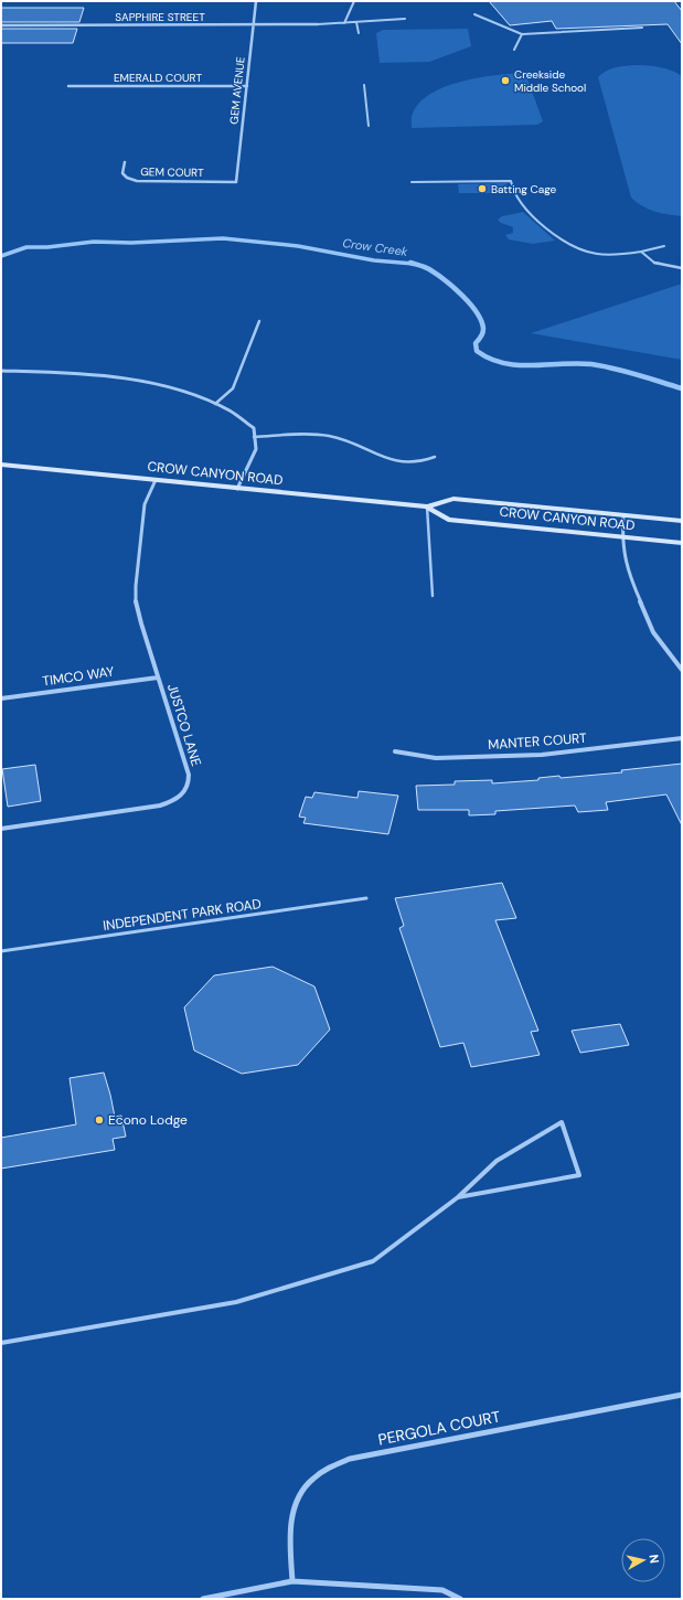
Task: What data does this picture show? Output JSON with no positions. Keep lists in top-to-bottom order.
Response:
{
  "streets": {
    "main road": ["CROW CANYON ROAD"],
    "street": [
      "SAPPHIRE STREET",
      "EMERALD COURT",
      "GEM AVENUE",
      "GEM COURT",
      "TIMCO WAY",
      "JUSTCO LANE",
      "MANTER COURT",
      "PERGOLA COURT"
    ],
    "lane": ["INDEPENDENT PARK ROAD"]
  },
  "crossings": [
    ["SAPPHIRE STREET", "GEM AVENUE"],
    ["EMERALD COURT", "GEM AVENUE"],
    ["GEM AVENUE", "GEM COURT"],
    ["CROW CANYON ROAD", "JUSTCO LANE"],
    ["TIMCO WAY", "JUSTCO LANE"]
  ],
  "water": ["Crow Creek"],
  "places": ["Creekside Middle School", "Batting Cage", "Econo Lodge"],
  "north": "right"
}
